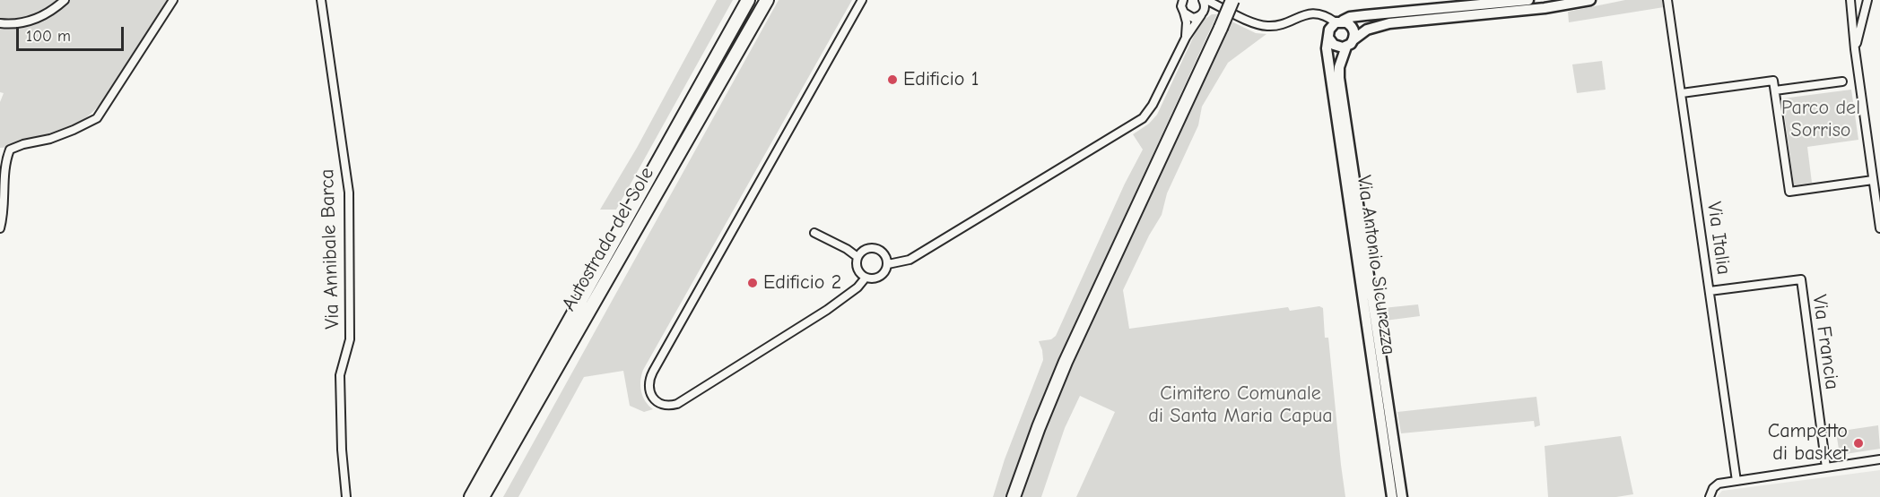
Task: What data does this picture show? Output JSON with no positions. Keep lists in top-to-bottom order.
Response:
{
  "streets": {
    "highway": ["Autostrada del Sole"],
    "street": [
      "Via Italia",
      "Via Annibale Barca",
      "Via Antonio Sicurezza",
      "Via Francia"
    ]
  },
  "crossings": [
    ["Via Italia", "Via Francia"]
  ],
  "parks": ["Parco del Sorriso", "Cimitero Comunale di Santa Maria Capua"],
  "places": ["Edificio 1", "Edificio 2", "Campetto di basket"],
  "scale_bar": "100 m"
}
